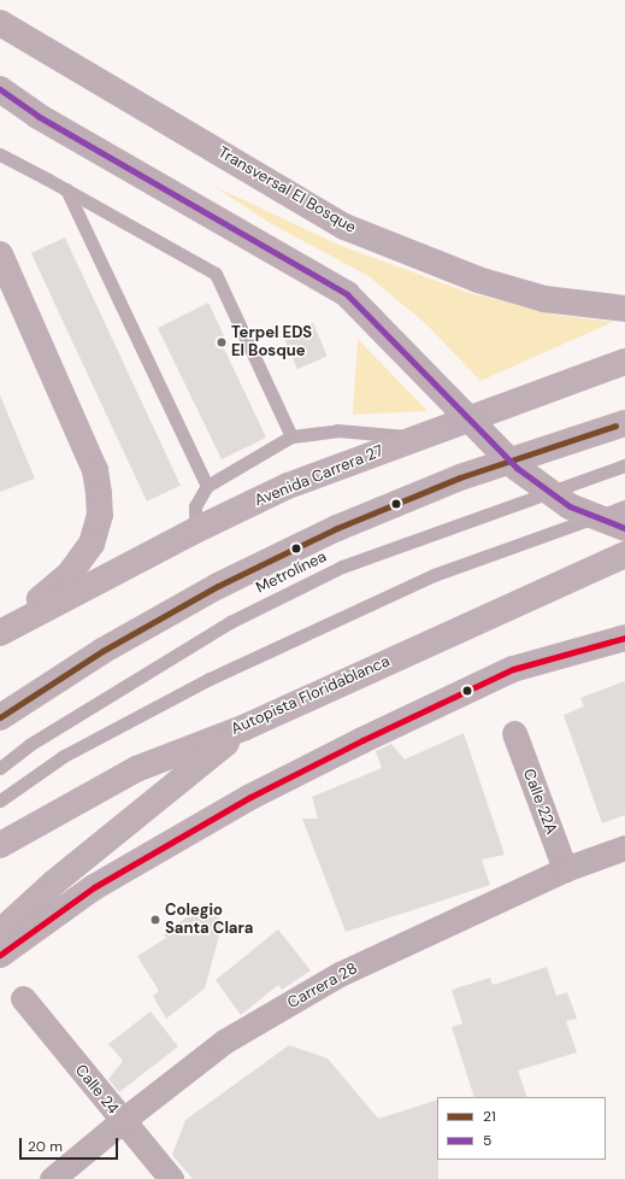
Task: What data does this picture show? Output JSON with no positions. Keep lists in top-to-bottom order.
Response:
{
  "streets": {
    "highway": ["Avenida Carrera 27", "Autopista Floridablanca"],
    "main road": ["Transversal El Bosque"],
    "street": ["Calle 22A", "Carrera 28", "Calle 24"],
    "lane": ["Metrolínea"]
  },
  "crossings": [
    ["Calle 22A", "Carrera 28"],
    ["Carrera 28", "Calle 24"]
  ],
  "places": ["Terpel EDS El Bosque", "Colegio Santa Clara"],
  "lines": ["transit line 5", "transit line 21"],
  "legend": ["21", "5"],
  "scale_bar": "20 m"
}
